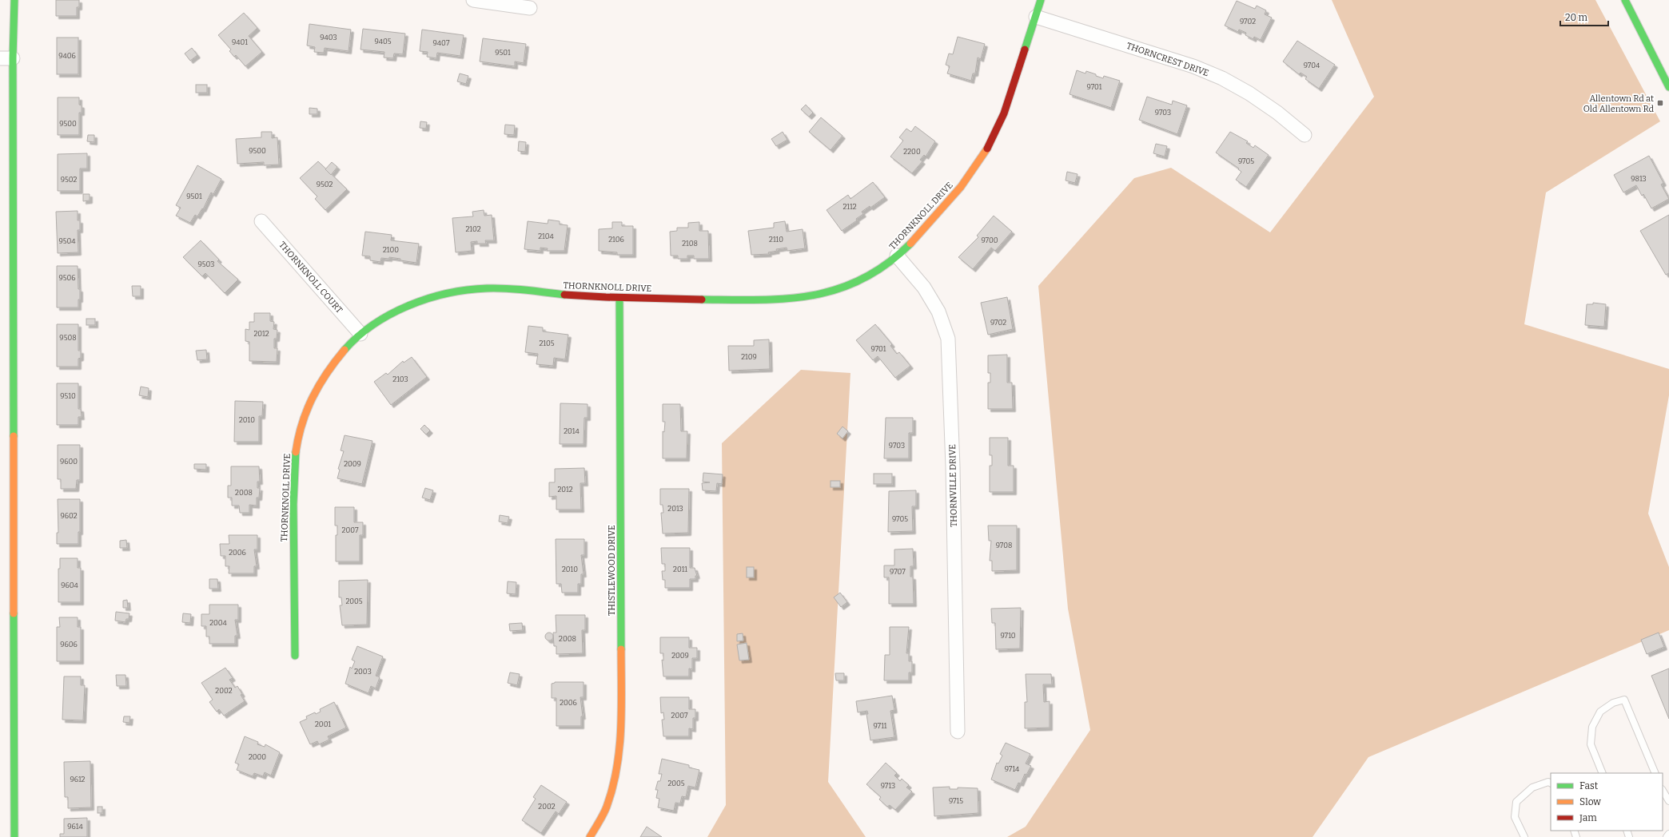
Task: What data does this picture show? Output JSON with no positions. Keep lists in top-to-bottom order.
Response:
{
  "streets": {
    "street": [
      "THORNCREST DRIVE",
      "THORNKNOLL DRIVE",
      "THORNKNOLL COURT",
      "THORNVILLE DRIVE",
      "THISTLEWOOD DRIVE"
    ]
  },
  "crossings": [
    ["THORNCREST DRIVE", "THORNKNOLL DRIVE"],
    ["THORNKNOLL DRIVE", "THORNKNOLL COURT"],
    ["THORNKNOLL DRIVE", "THORNVILLE DRIVE"],
    ["THORNKNOLL DRIVE", "THISTLEWOOD DRIVE"]
  ],
  "places": {
    "transit": ["Allentown Rd at Old Allentown Rd"]
  },
  "house_numbers": [
    "9702",
    "9403",
    "9405",
    "9401",
    "9407",
    "9501",
    "9406",
    "9704",
    "9701",
    "9703",
    "9500",
    "9500",
    "2200",
    "9705",
    "9813",
    "9502",
    "9502",
    "9501",
    "2112",
    "2102",
    "2104",
    "2106",
    "2110",
    "9700",
    "9504",
    "2108",
    "2100",
    "9503",
    "9506",
    "9702",
    "2012",
    "9508",
    "2105",
    "9701",
    "2109",
    "2103",
    "9510",
    "2010",
    "2014",
    "9703",
    "9600",
    "2009",
    "2012",
    "2008",
    "2013",
    "9602",
    "9705",
    "2007",
    "9708",
    "2006",
    "2010",
    "2011",
    "9707",
    "9604",
    "2005",
    "2004",
    "9710",
    "2008",
    "9606",
    "2009",
    "2003",
    "2002",
    "2006",
    "2007",
    "2001",
    "9711",
    "2000",
    "9714",
    "9612",
    "2005",
    "9713",
    "9715",
    "2002",
    "9614"
  ],
  "legend": ["Fast", "Slow", "Jam"],
  "scale_bar": "20 m"
}
